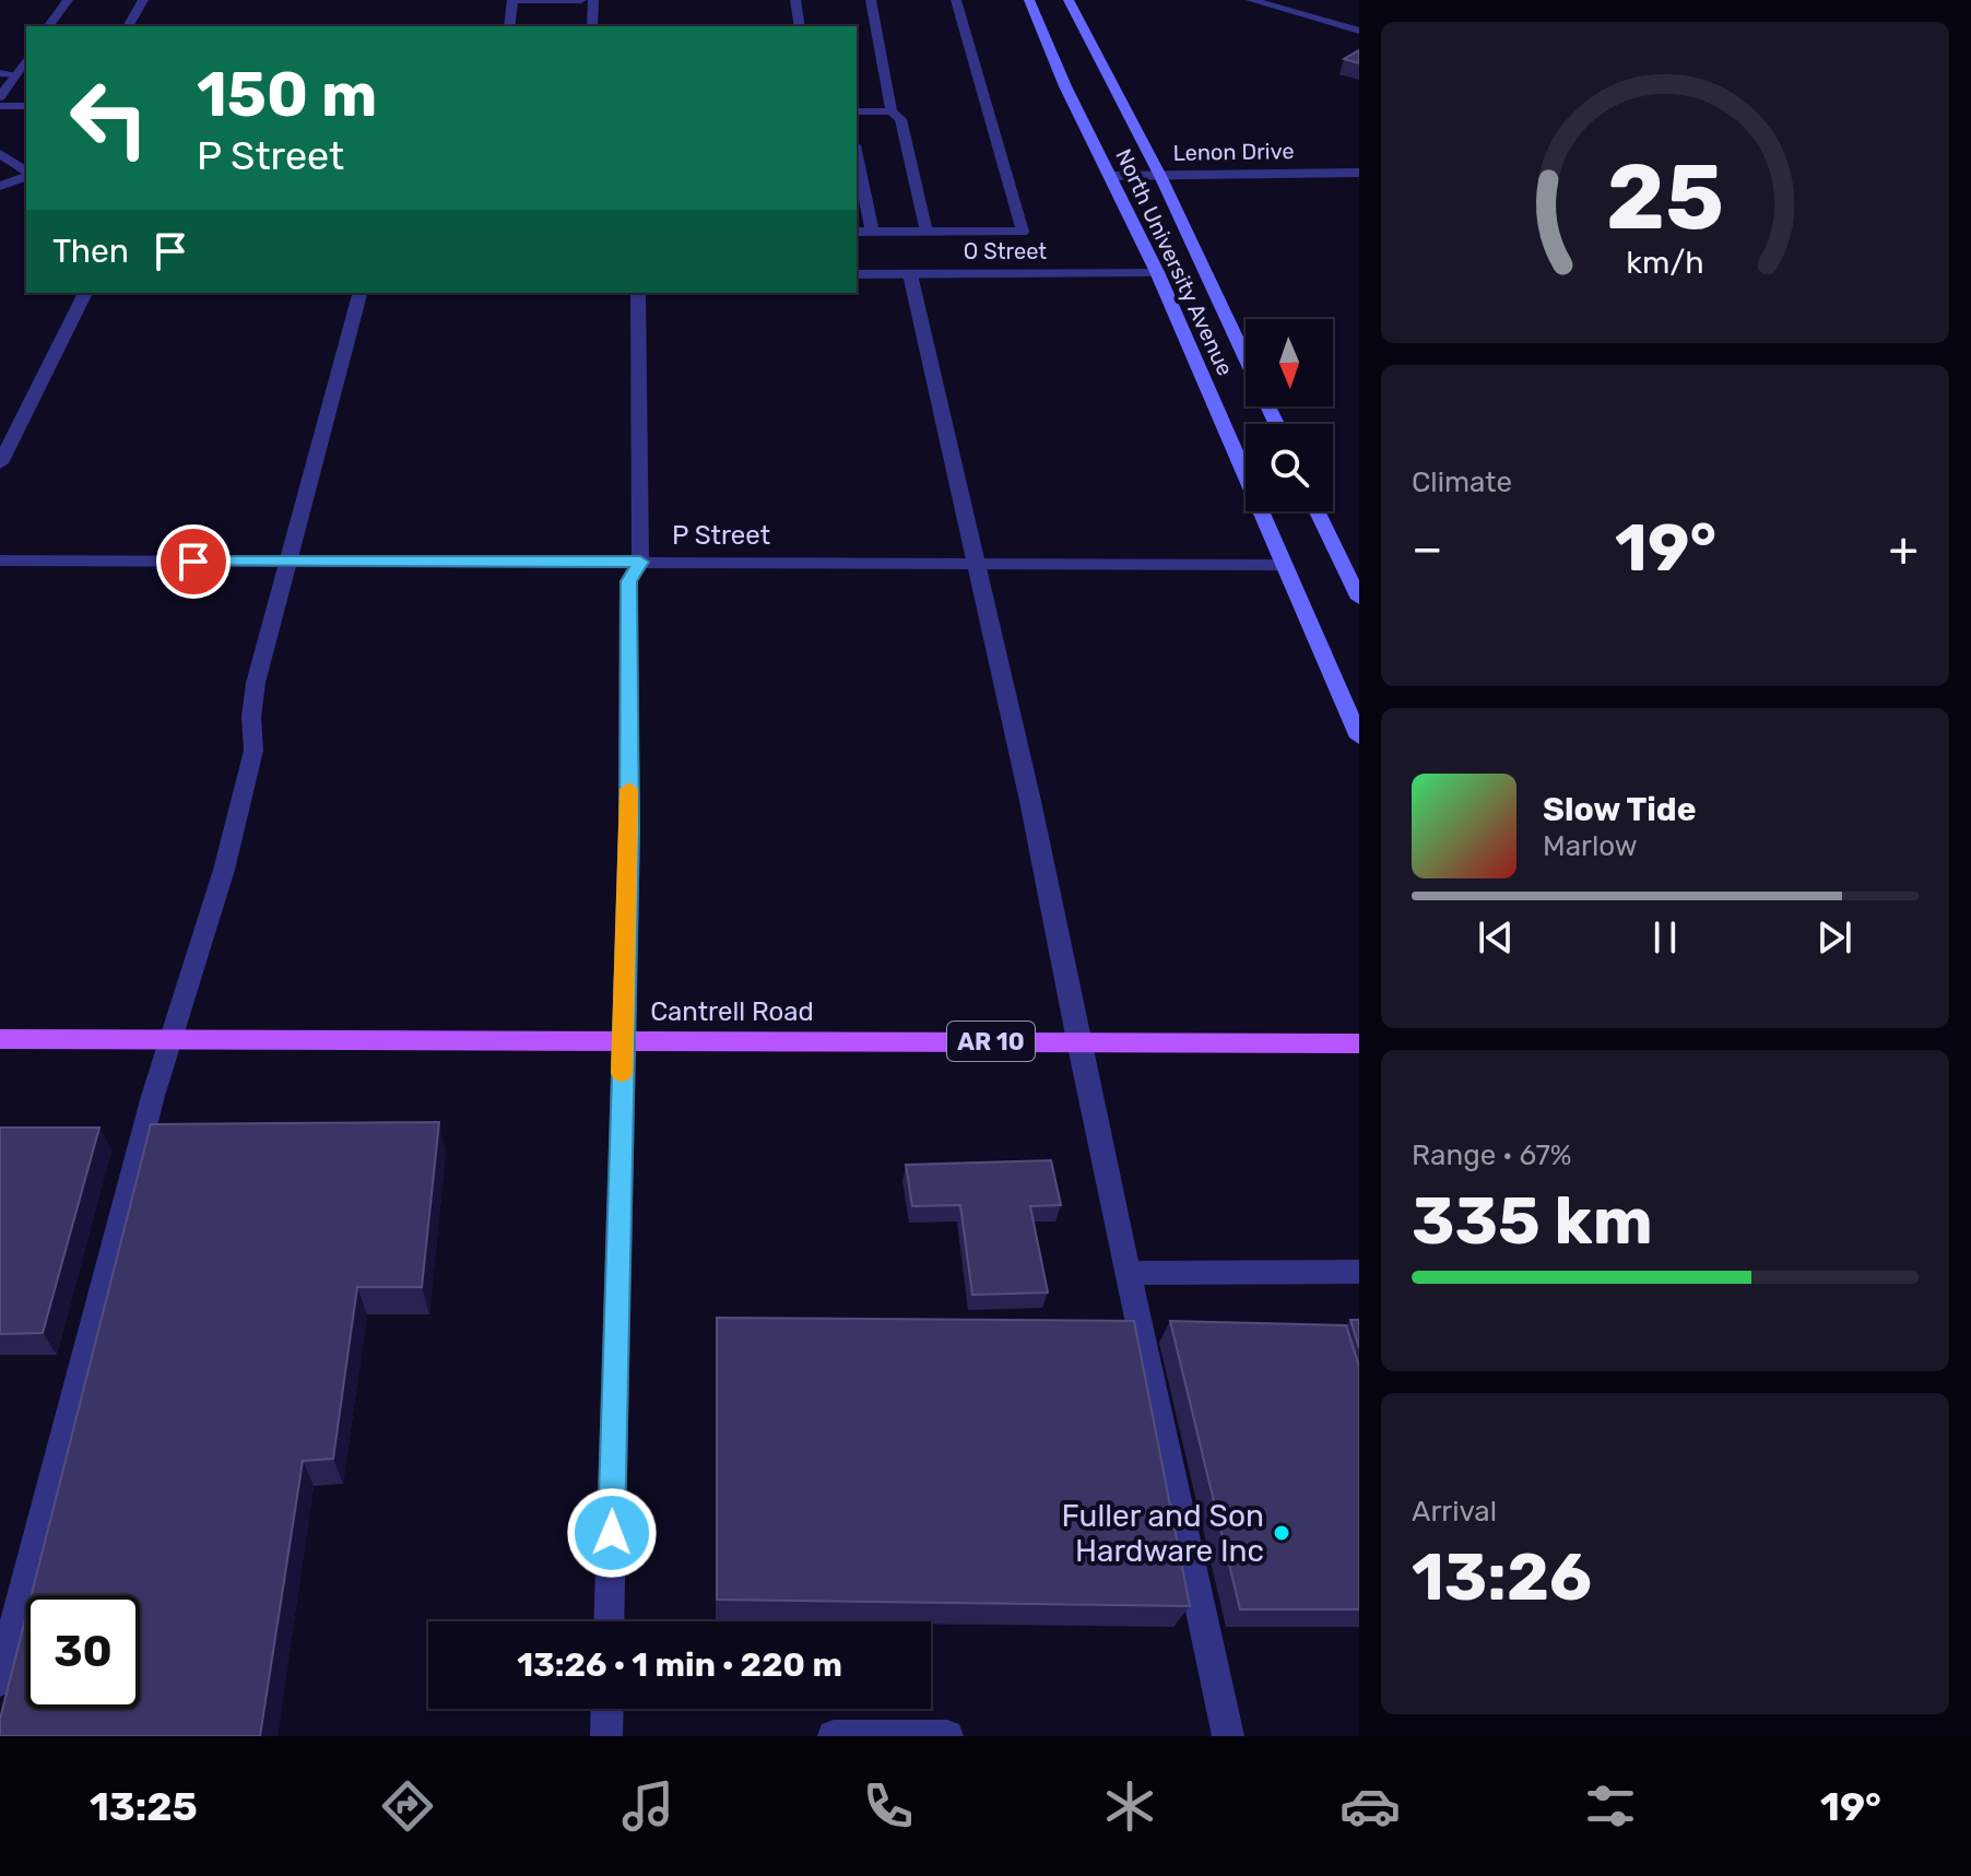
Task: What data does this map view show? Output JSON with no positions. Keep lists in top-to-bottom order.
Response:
{
  "streets": {
    "main road": ["North University Avenue", "Cantrell Road", "AR 10"],
    "street": ["Lenon Drive", "O Street", "P Street"]
  },
  "crossings": [
    ["Lenon Drive", "North University Avenue"],
    ["O Street", "North University Avenue"],
    ["North University Avenue", "P Street"]
  ],
  "places": ["Fuller and Son Hardware Inc"],
  "north": "bottom",
  "page": {
    "turn": ["150 m", "P Street"],
    "then": "Then",
    "tile": [
      "Climate",
      ["Range · 67%", "335 km"],
      ["Arrival", "13:26"]
    ],
    "heat": ["−", "19°", "+"],
    "song": ["Slow Tide", "Marlow"],
    "limit": "30",
    "trip": "13:26 · 1 min · 220 m",
    "tabs": ["13:25", "19°"],
    "gauge": ["25", "km/h"]
  }
}
